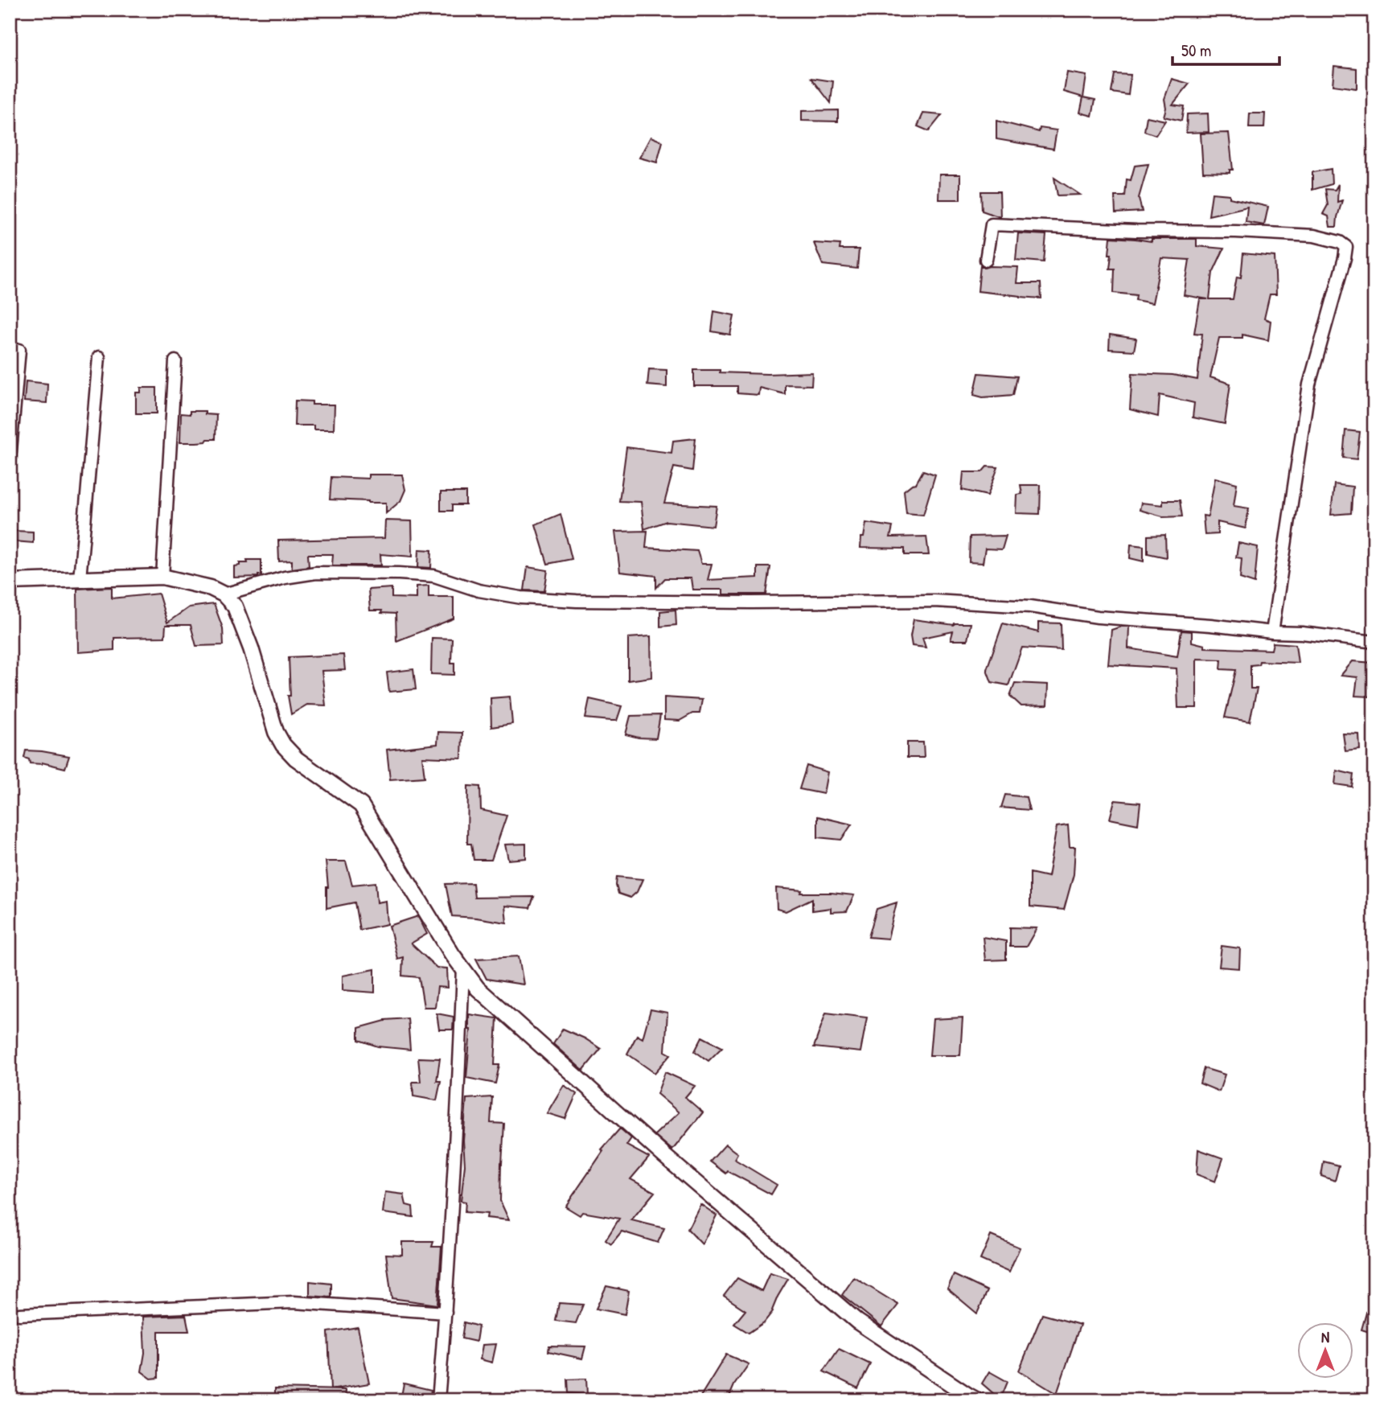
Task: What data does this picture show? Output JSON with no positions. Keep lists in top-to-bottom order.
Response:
{
  "scale_bar": "50 m",
  "north": "top"
}
